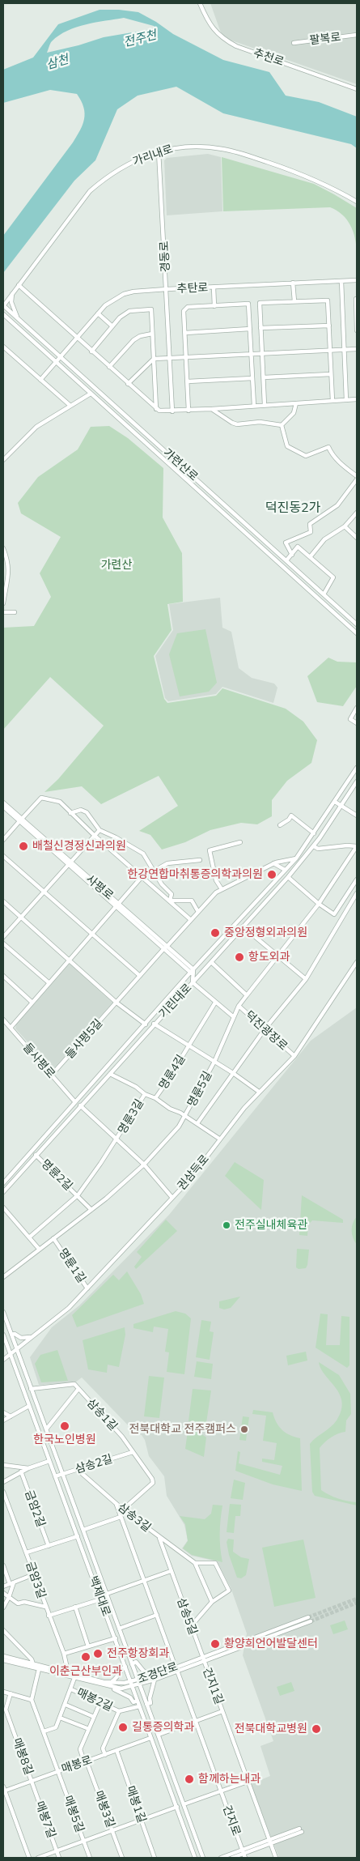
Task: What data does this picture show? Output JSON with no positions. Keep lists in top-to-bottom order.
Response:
{
  "streets": {
    "street": [
      "팔복로",
      "추천로",
      "가리내로",
      "경동로",
      "추탄로",
      "가련산로",
      "사평로",
      "기린대로",
      "덕진광장로",
      "들사평5길",
      "들사평로",
      "명륜4길",
      "명륜5길",
      "명륜3길",
      "권삼득로",
      "명륜2길",
      "명륜1길",
      "삼송1길",
      "삼송2길",
      "금암2길",
      "삼송3길",
      "금암3길",
      "백제대로",
      "삼송5길",
      "조경단로",
      "건지1길",
      "매봉2길",
      "매봉8길",
      "매봉로",
      "매봉1길",
      "매봉3길",
      "매봉5길",
      "매봉7길",
      "건지로"
    ]
  },
  "crossings": [
    ["가리내로", "경동로"],
    ["가리내로", "가련산로"],
    ["경동로", "추탄로"],
    ["추탄로", "가련산로"],
    ["사평로", "기린대로"],
    ["사평로", "들사평5길"],
    ["기린대로", "덕진광장로"],
    ["기린대로", "들사평5길"],
    ["기린대로", "들사평로"],
    ["기린대로", "명륜4길"],
    ["기린대로", "명륜5길"],
    ["기린대로", "명륜3길"],
    ["기린대로", "명륜2길"],
    ["덕진광장로", "명륜5길"],
    ["덕진광장로", "권삼득로"],
    ["들사평5길", "들사평로"],
    ["명륜4길", "명륜5길"],
    ["명륜4길", "명륜3길"],
    ["명륜4길", "권삼득로"],
    ["명륜5길", "권삼득로"],
    ["명륜3길", "권삼득로"],
    ["명륜3길", "명륜2길"],
    ["권삼득로", "명륜1길"],
    ["권삼득로", "백제대로"],
    ["삼송1길", "삼송2길"],
    ["삼송1길", "삼송3길"],
    ["삼송1길", "백제대로"],
    ["삼송2길", "삼송3길"],
    ["삼송2길", "백제대로"],
    ["금암2길", "금암3길"],
    ["삼송3길", "삼송5길"],
    ["금암3길", "백제대로"],
    ["금암3길", "조경단로"],
    ["백제대로", "조경단로"],
    ["백제대로", "건지1길"],
    ["백제대로", "매봉로"],
    ["삼송5길", "조경단로"],
    ["삼송5길", "건지1길"],
    ["조경단로", "건지1길"],
    ["조경단로", "건지로"],
    ["건지1길", "건지로"],
    ["매봉2길", "매봉로"],
    ["매봉2길", "매봉3길"],
    ["매봉8길", "매봉로"],
    ["매봉8길", "매봉7길"],
    ["매봉로", "매봉1길"],
    ["매봉로", "매봉3길"],
    ["매봉로", "매봉5길"],
    ["매봉로", "매봉7길"]
  ],
  "districts": ["덕진동2가"],
  "water": ["전주천", "삼천"],
  "parks": ["가련산"],
  "places": [
    "배철신경정신과의원",
    "한강연합마취통증의학과의원",
    "중앙정형외과의원",
    "항도외과",
    "전주실내체육관",
    "한국노인병원",
    "전북대학교 전주캠퍼스",
    "황양희언어발달센터",
    "전주항장회과",
    "이춘근산부인과",
    "길통증의학과",
    "전북대학교병원",
    "함께하는내과"
  ]
}
